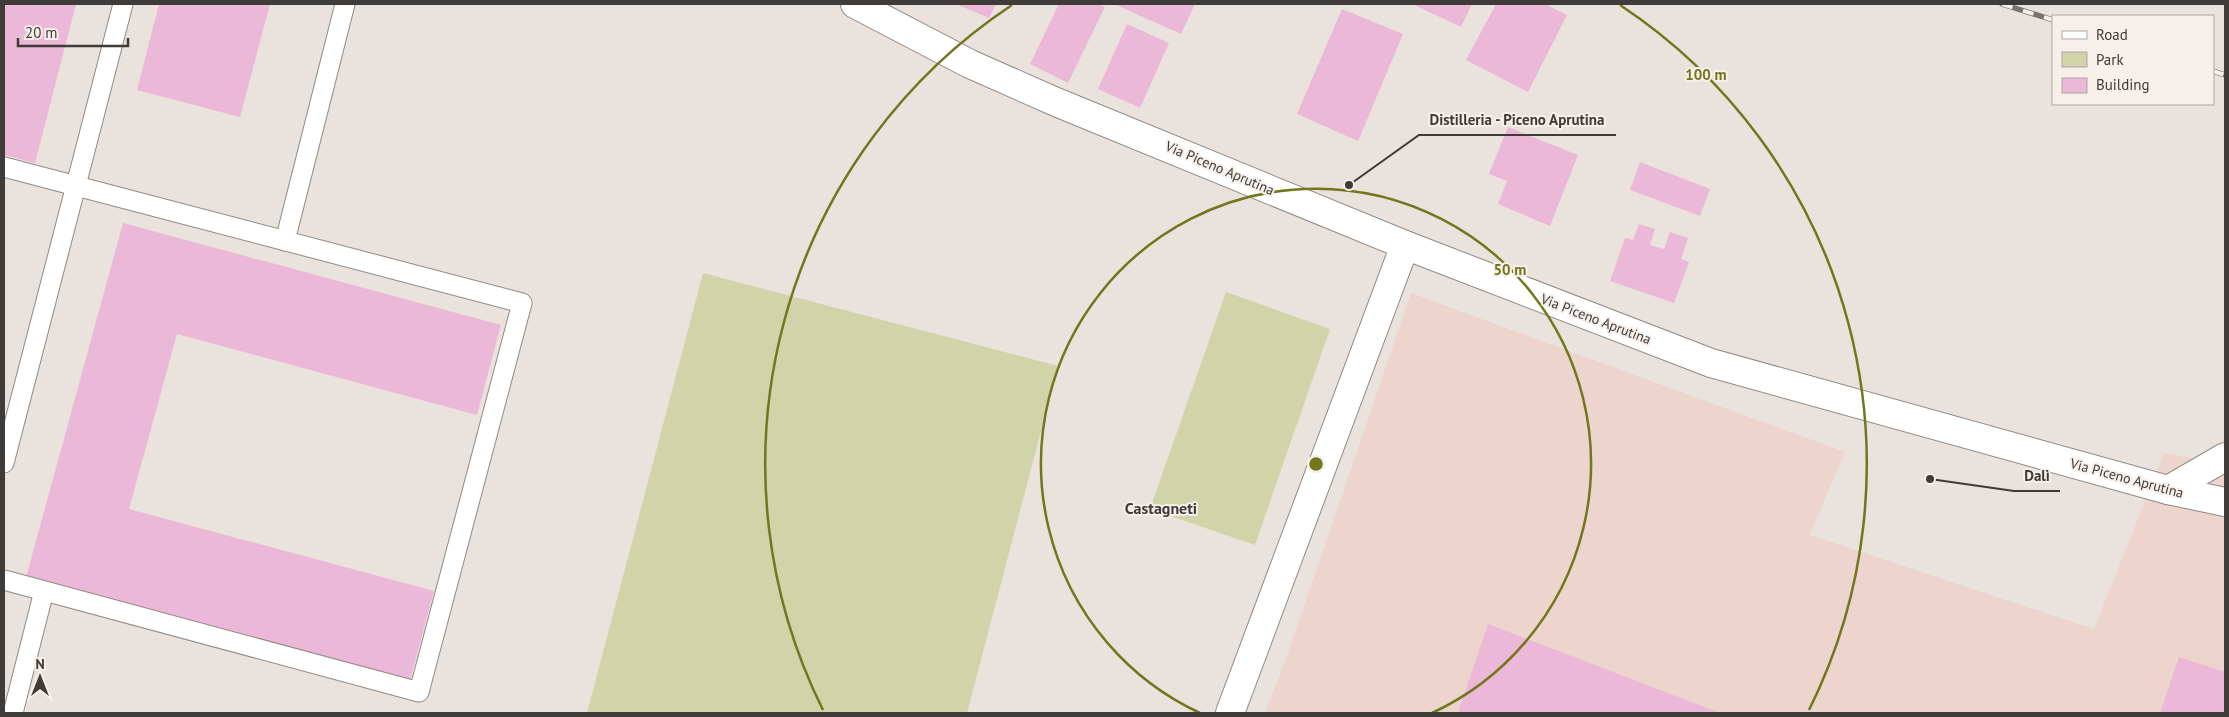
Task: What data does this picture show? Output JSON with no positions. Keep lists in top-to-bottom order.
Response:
{
  "streets": {
    "main road": ["Via Piceno Aprutina"]
  },
  "districts": ["Castagneti"],
  "places": ["Distilleria - Piceno Aprutina", "Dalì"],
  "legend": ["Road", "Park", "Building"],
  "scale_bar": "20 m",
  "north": "top",
  "rings": ["100 m", "50 m"]
}
